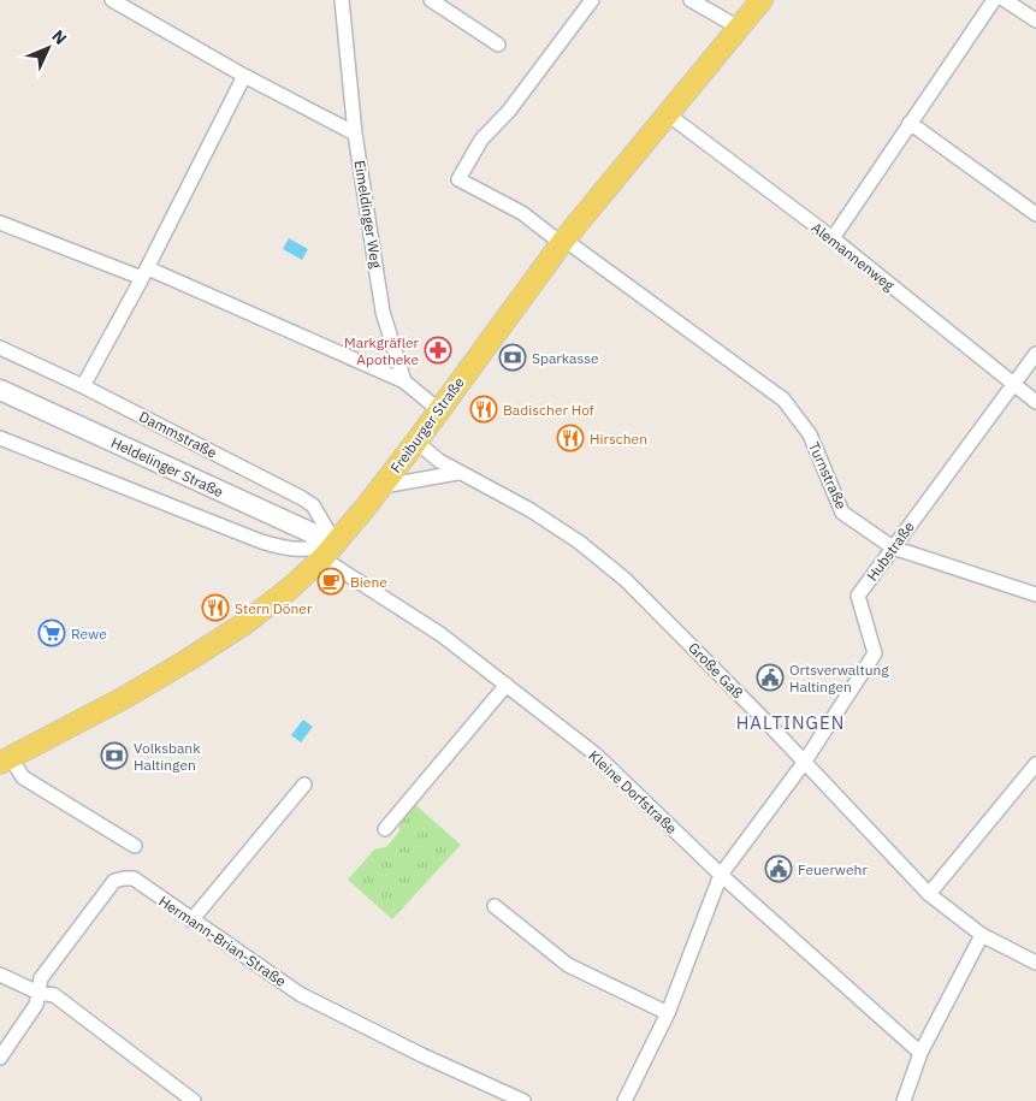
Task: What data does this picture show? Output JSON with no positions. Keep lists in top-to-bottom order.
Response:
{
  "streets": {
    "main road": ["Freiburger Straße"],
    "street": [
      "Eimeldinger Weg",
      "Alemannenweg",
      "Dammstraße",
      "Heldelinger Straße",
      "Turnstraße",
      "Hubstraße",
      "Große Gaß",
      "Kleine Dorfstraße",
      "Hermann-Brian-Straße"
    ]
  },
  "crossings": [
    ["Alemannenweg", "Freiburger Straße"],
    ["Alemannenweg", "Hubstraße"],
    ["Freiburger Straße", "Dammstraße"],
    ["Freiburger Straße", "Heldelinger Straße"],
    ["Freiburger Straße", "Turnstraße"],
    ["Freiburger Straße", "Große Gaß"],
    ["Freiburger Straße", "Kleine Dorfstraße"],
    ["Dammstraße", "Heldelinger Straße"],
    ["Dammstraße", "Kleine Dorfstraße"],
    ["Heldelinger Straße", "Kleine Dorfstraße"],
    ["Turnstraße", "Hubstraße"],
    ["Hubstraße", "Große Gaß"]
  ],
  "districts": ["HALTINGEN"],
  "places": {
    "pharmacy": ["Markgräfler Apotheke"],
    "bank": ["Sparkasse", "Volksbank Haltingen"],
    "restaurant": ["Badischer Hof", "Hirschen", "Stern Döner"],
    "cafe": ["Biene"],
    "supermarket": ["Rewe"],
    "public building": ["Ortsverwaltung Haltingen", "Feuerwehr"]
  },
  "north": "top right"
}
